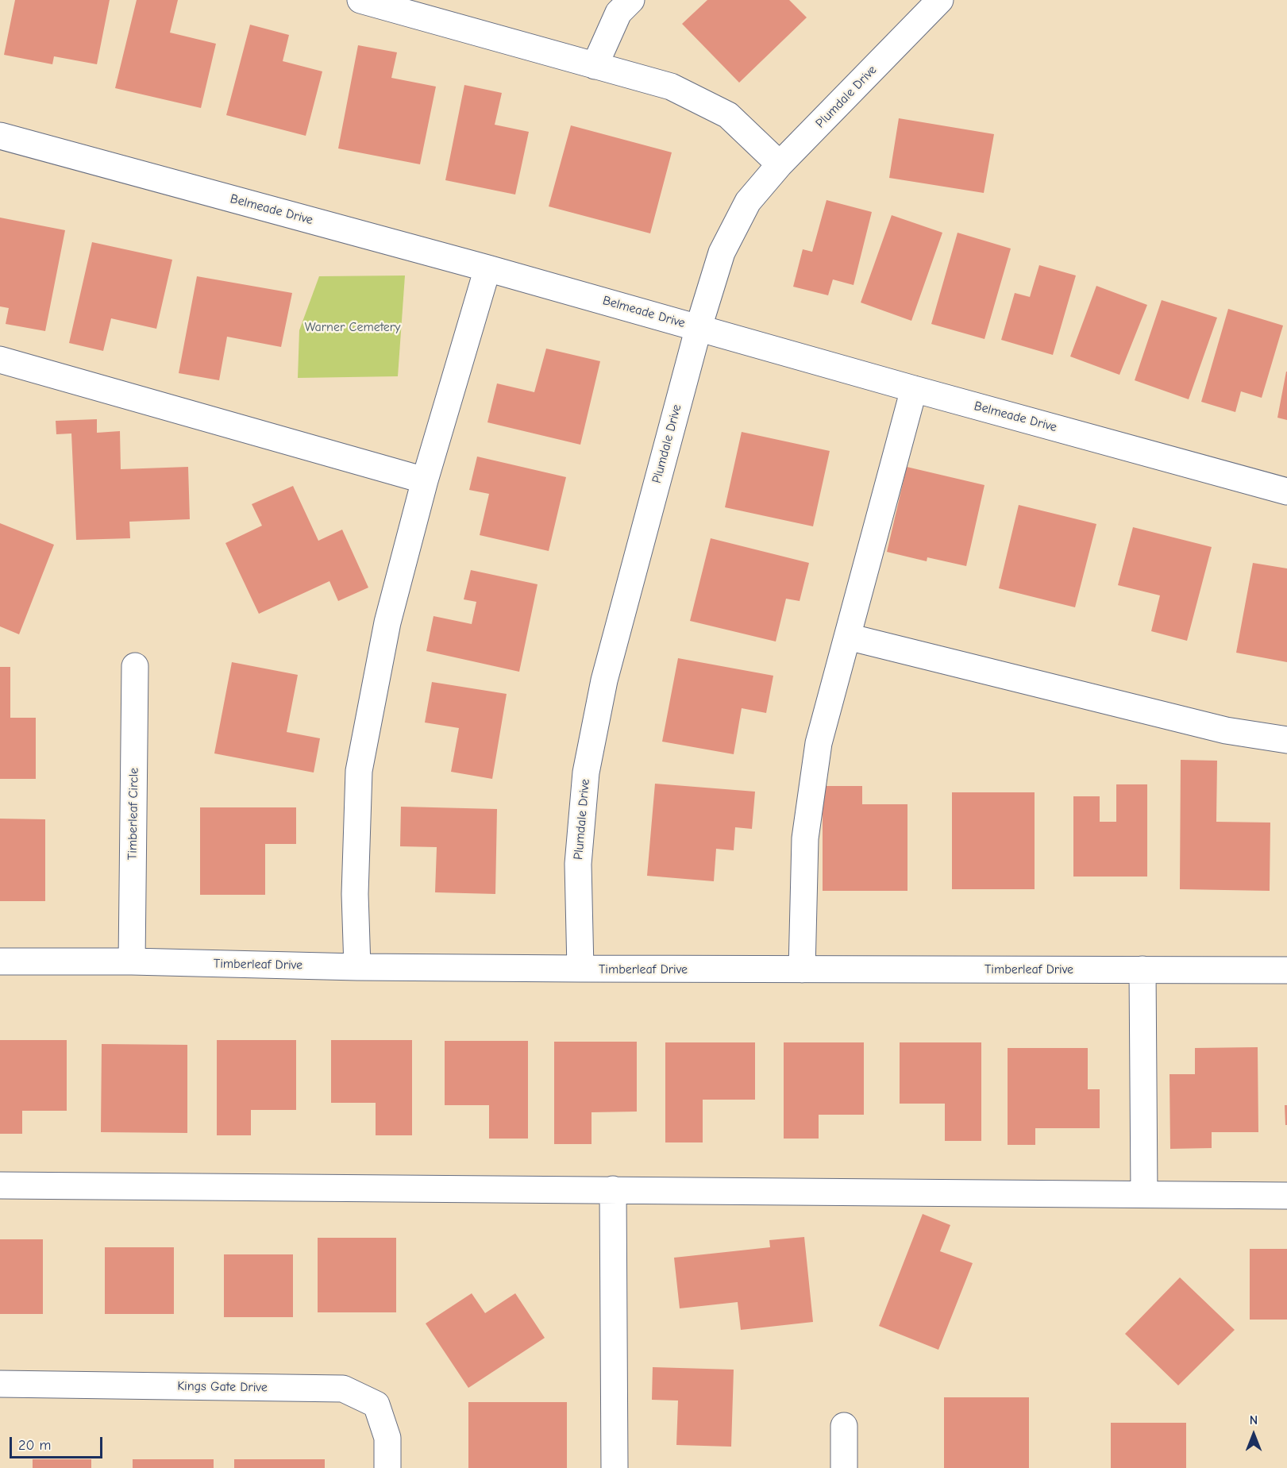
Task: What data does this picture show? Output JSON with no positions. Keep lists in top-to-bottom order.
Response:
{
  "streets": {
    "street": [
      "Plumdale Drive",
      "Belmeade Drive",
      "Timberleaf Circle",
      "Timberleaf Drive",
      "Kings Gate Drive"
    ]
  },
  "crossings": [
    ["Plumdale Drive", "Belmeade Drive"],
    ["Plumdale Drive", "Timberleaf Drive"],
    ["Timberleaf Circle", "Timberleaf Drive"]
  ],
  "parks": ["Warner Cemetery"],
  "scale_bar": "20 m",
  "north": "top"
}
